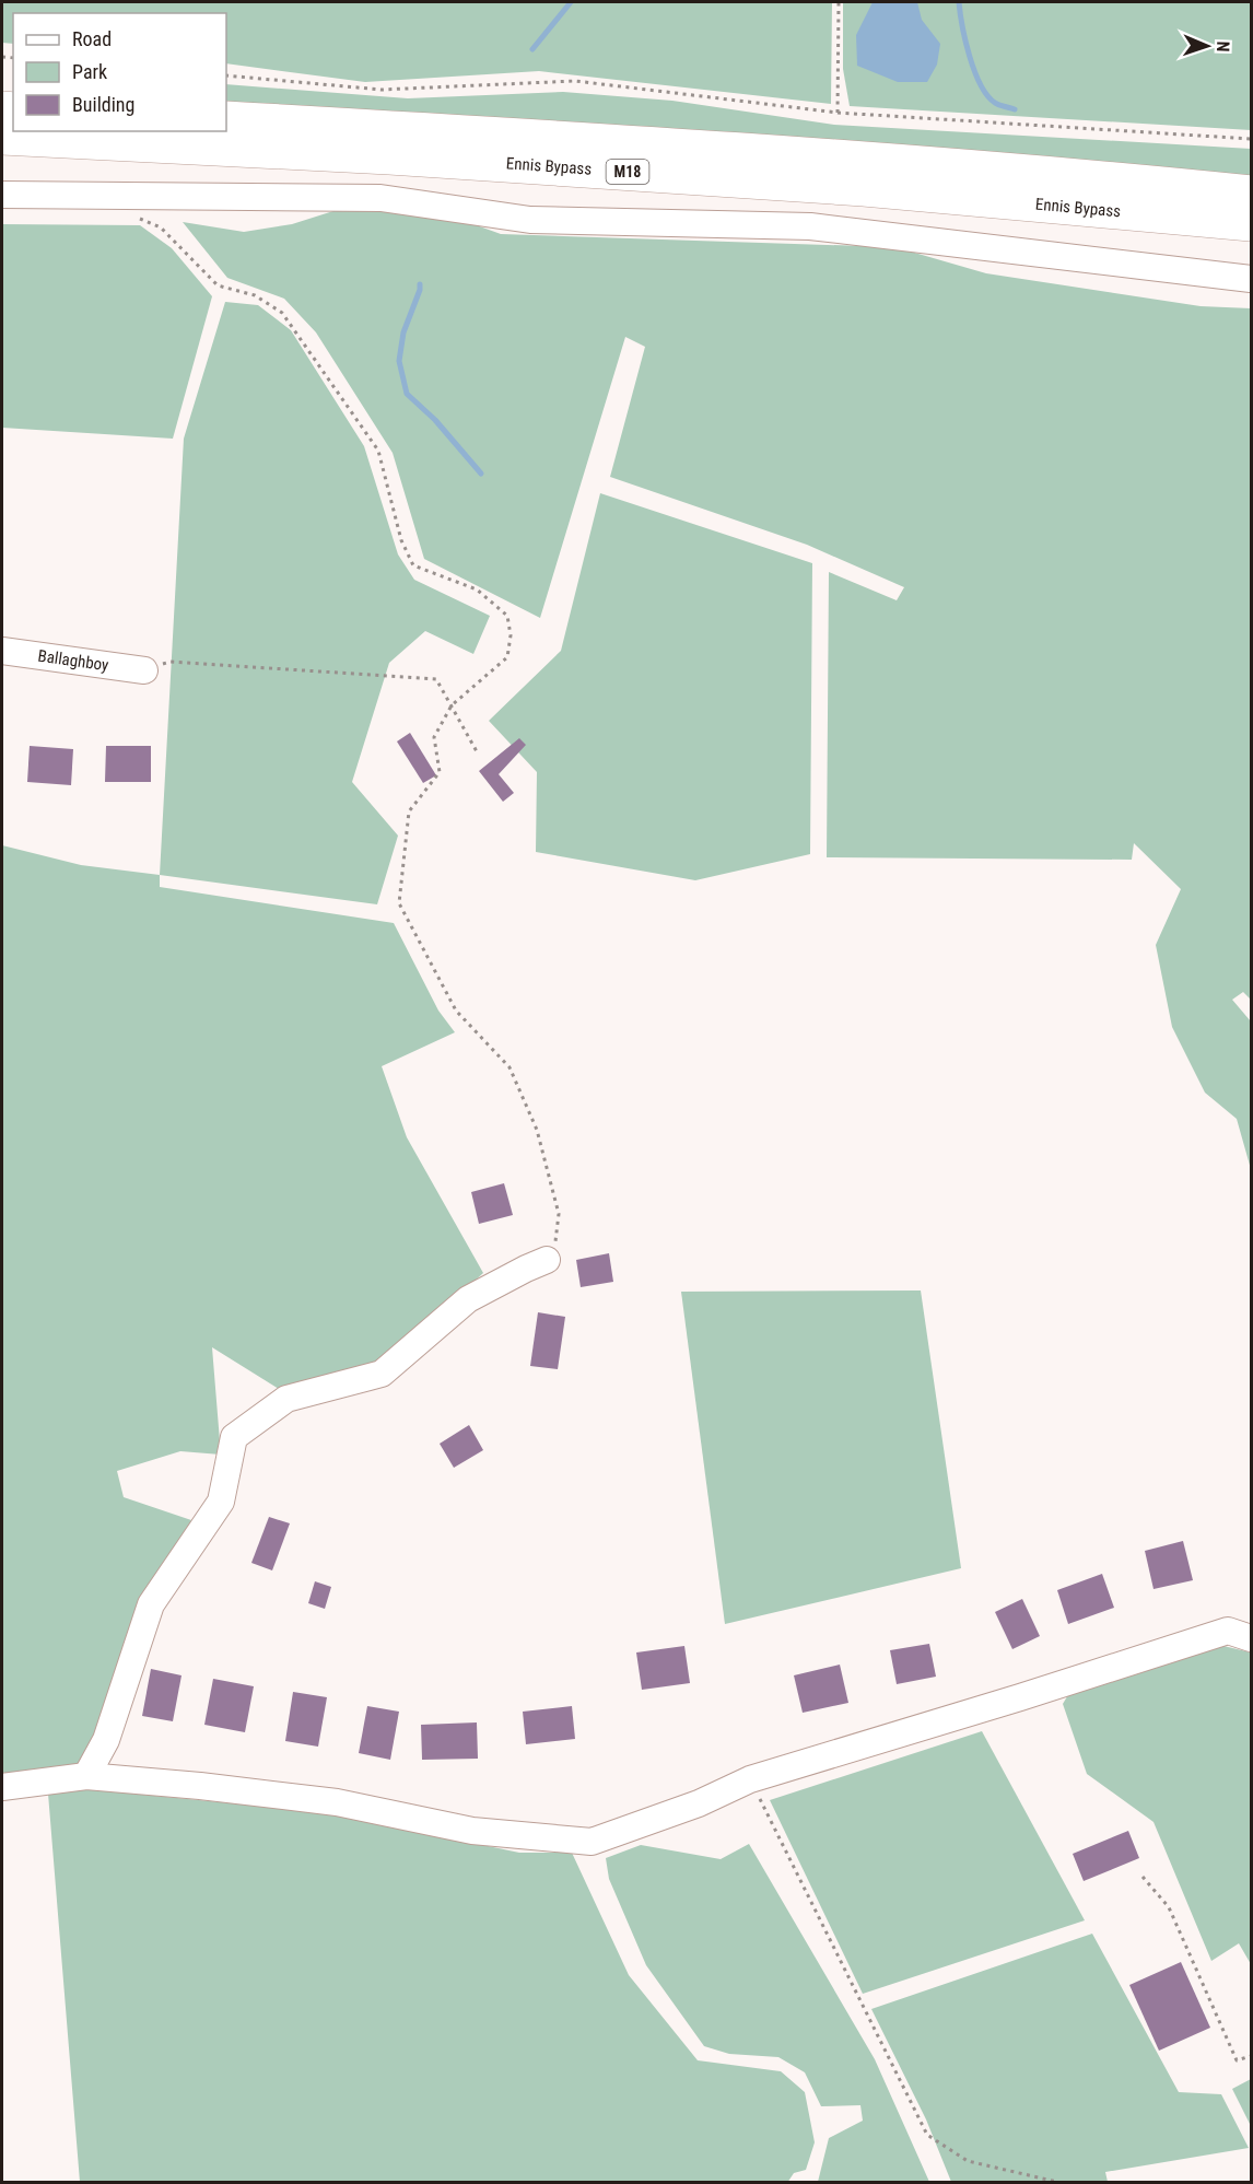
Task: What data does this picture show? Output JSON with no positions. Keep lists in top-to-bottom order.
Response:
{
  "streets": {
    "highway": ["Ennis Bypass", "M18"],
    "street": ["Ballaghboy"]
  },
  "legend": ["Road", "Park", "Building"],
  "north": "right"
}
